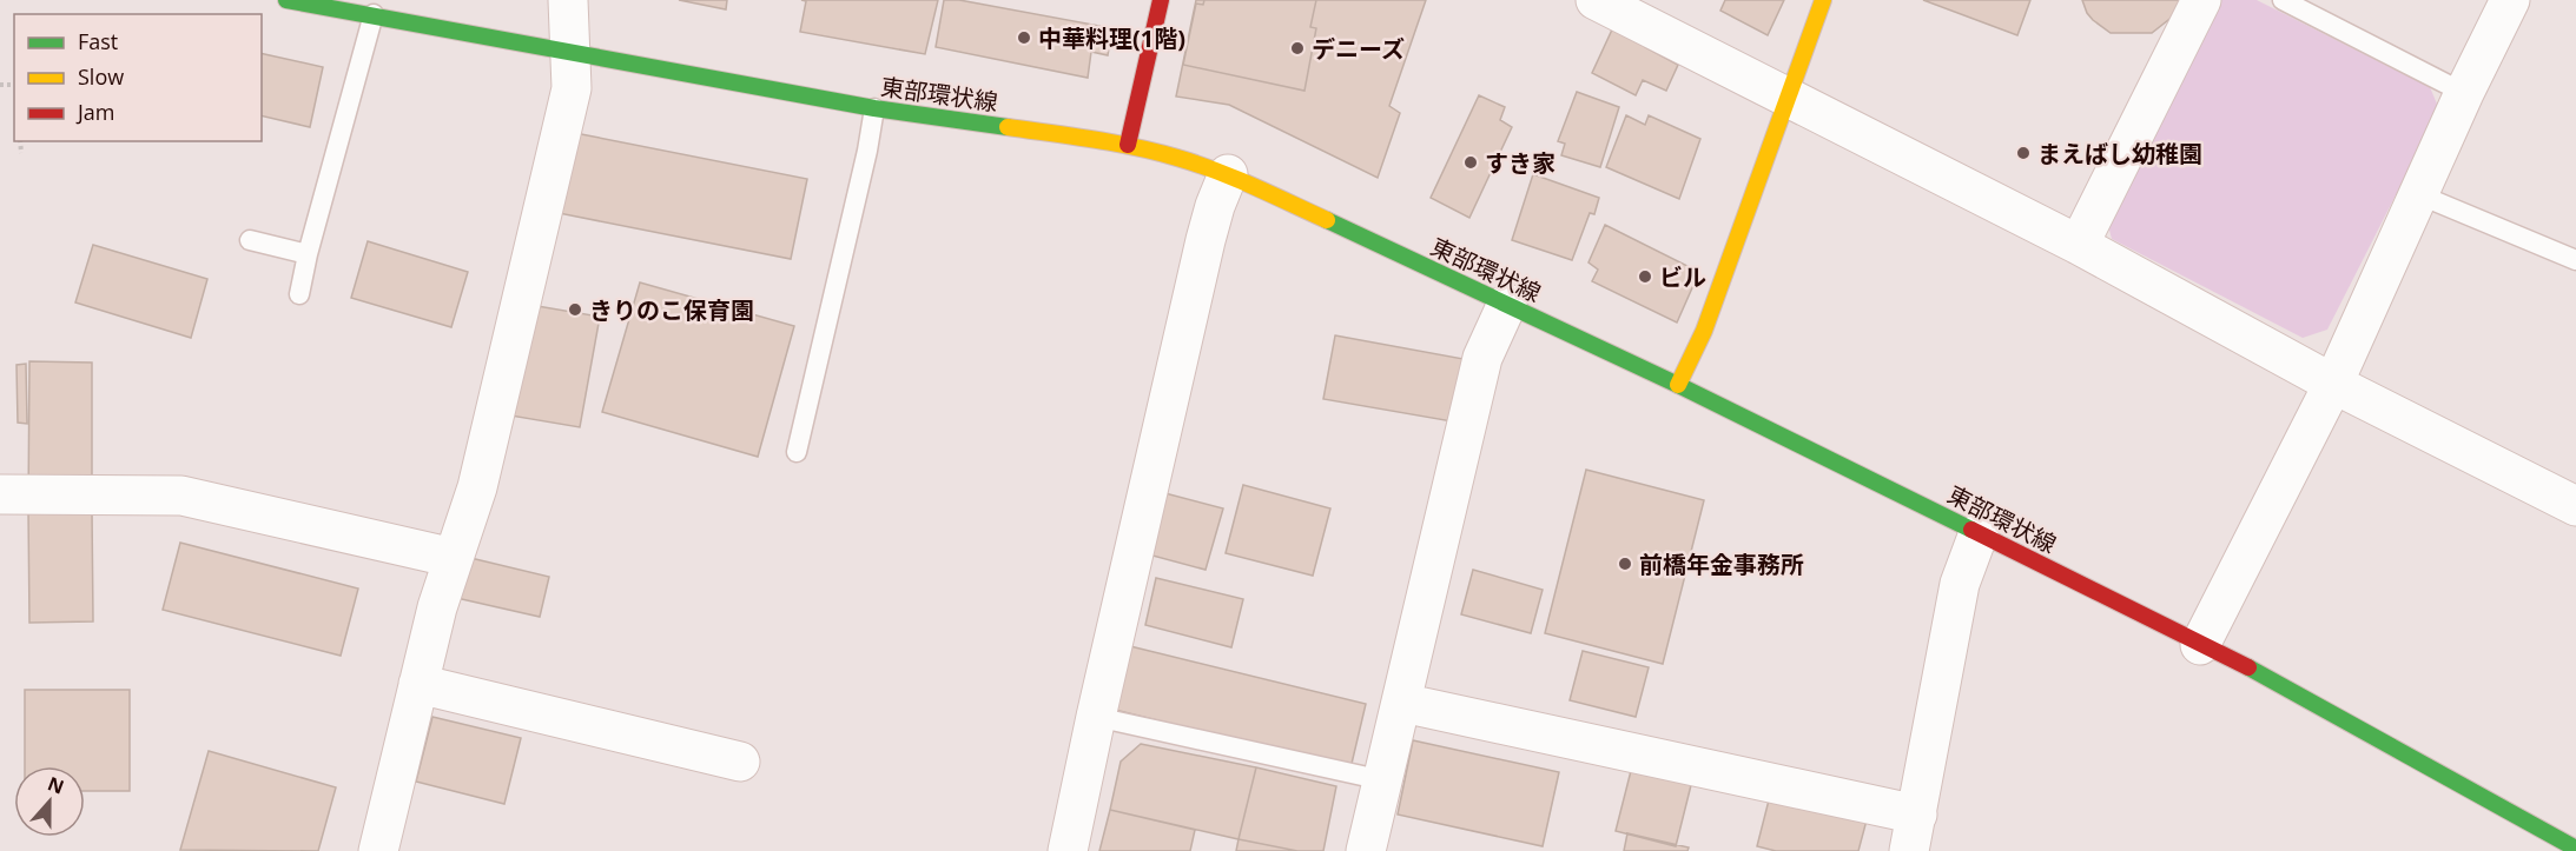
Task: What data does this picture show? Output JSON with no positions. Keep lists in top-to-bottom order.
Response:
{
  "streets": {
    "street": ["東部環状線"]
  },
  "places": [
    "中華料理(1階)",
    "デニーズ",
    "まえばし幼稚園",
    "すき家",
    "ビル",
    "きりのこ保育園",
    "前橋年金事務所"
  ],
  "legend": ["Fast", "Slow", "Jam"],
  "north": "top"
}
